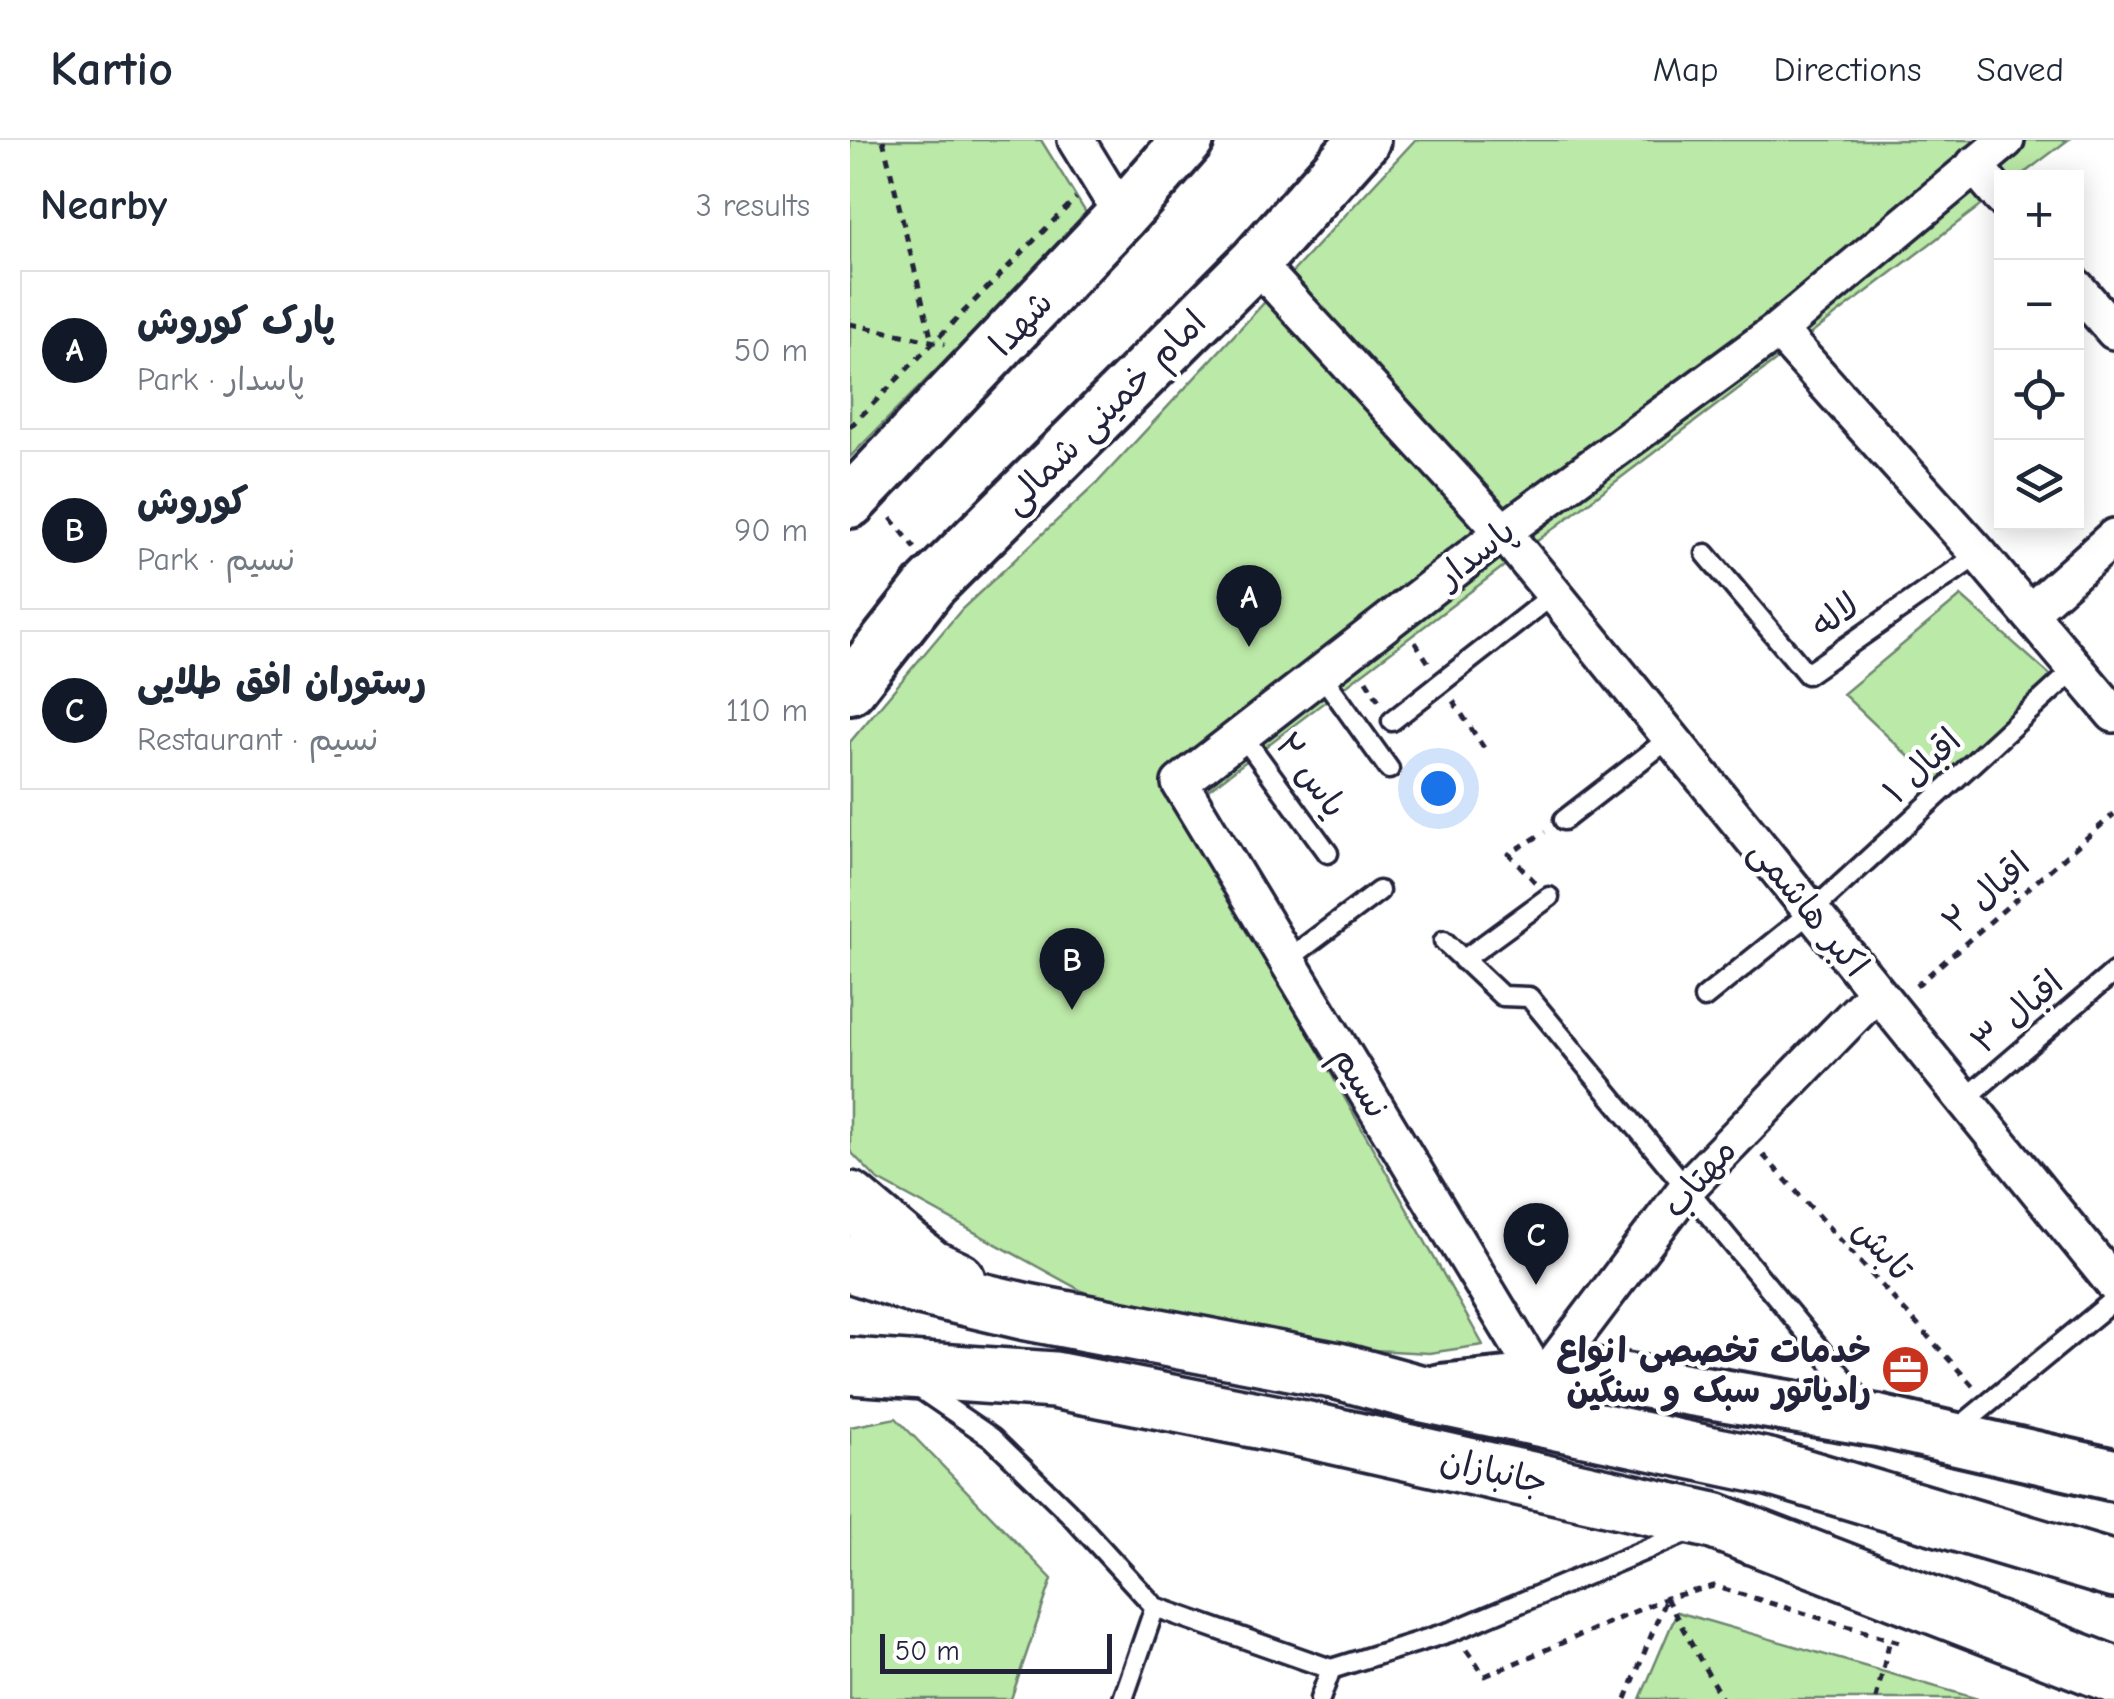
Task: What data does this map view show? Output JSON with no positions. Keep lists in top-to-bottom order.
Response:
{
  "streets": {
    "main road": ["شهدا", "امام خمینی شمالی", "جانبازان"],
    "street": [
      "پاسدار",
      "اکبر هاشمی",
      "نسیم",
      "مهتاب"
    ],
    "lane": [
      "لاله",
      "اقبال ۱",
      "یاس ۲",
      "اقبال ۳"
    ],
    "path": ["اقبال ۲", "تابش"]
  },
  "crossings": [
    ["امام خمینی شمالی", "اکبر هاشمی"],
    ["پاسدار", "یاس ۲"],
    ["پاسدار", "اکبر هاشمی"],
    ["پاسدار", "نسیم"],
    ["اقبال ۱", "اکبر هاشمی"],
    ["اقبال ۲", "اکبر هاشمی"],
    ["اقبال ۲", "مهتاب"],
    ["اکبر هاشمی", "اقبال ۳"],
    ["اکبر هاشمی", "مهتاب"],
    ["نسیم", "مهتاب"],
    ["مهتاب", "تابش"]
  ],
  "places": {
    "office": ["خدمات تخصصی انواع رادیاتور سبک و سنگین"]
  },
  "scale_bar": "50 m",
  "page": {
    "header": "Kartio",
    "nav": ["Map", "Directions", "Saved"],
    "heading": ["Nearby", "3 results"],
    "map_buttons": ["+", "−"],
    "list": [
      {
        "mark": "A",
        "name": "پارک کوروش",
        "note": "Park · پاسدار",
        "value": "50 m"
      },
      {
        "mark": "B",
        "name": "کوروش",
        "note": "Park · نسیم",
        "value": "90 m"
      },
      {
        "mark": "C",
        "name": "رستوران افق طلایی",
        "note": "Restaurant · نسیم",
        "value": "110 m"
      }
    ],
    "pins": ["A", "B", "C"],
    "scale": "50 m"
  }
}
